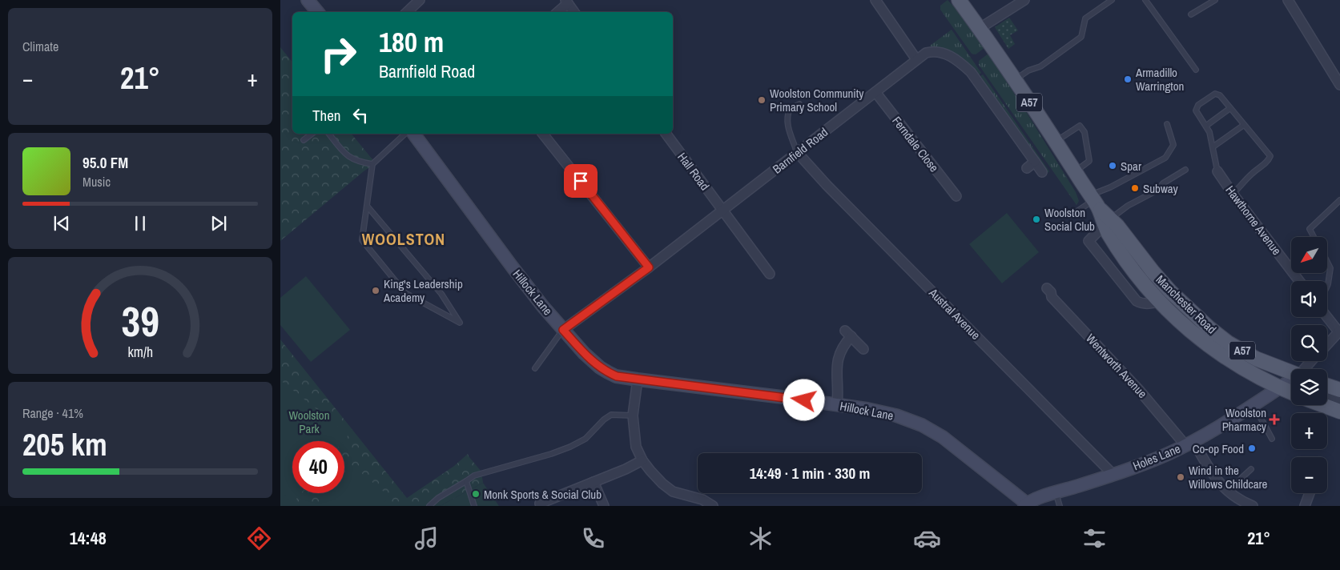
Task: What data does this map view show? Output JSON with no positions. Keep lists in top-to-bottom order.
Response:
{
  "streets": {
    "main road": ["A57", "Manchester Road"],
    "street": [
      "Ferndale Close",
      "Barnfield Road",
      "Hall Road",
      "Hawthorne Avenue",
      "Hillock Lane",
      "Austral Avenue",
      "Wentworth Avenue",
      "Holes Lane"
    ]
  },
  "crossings": [
    ["Ferndale Close", "Barnfield Road"],
    ["Barnfield Road", "Hall Road"],
    ["Barnfield Road", "Hillock Lane"],
    ["Barnfield Road", "Austral Avenue"],
    ["Hillock Lane", "Holes Lane"],
    ["Manchester Road", "Holes Lane"],
    ["Austral Avenue", "Holes Lane"],
    ["Wentworth Avenue", "Holes Lane"]
  ],
  "districts": ["WOOLSTON"],
  "parks": ["Woolston Park"],
  "places": {
    "other": [
      "Armadillo Warrington",
      "Woolston Community Primary School",
      "Spar",
      "Subway",
      "Woolston Social Club",
      "King's Leadership Academy",
      "Co-op Food",
      "Wind in the Willows Childcare",
      "Monk Sports & Social Club"
    ],
    "health": ["Woolston Pharmacy"]
  },
  "north": "bottom left",
  "page": {
    "tile": [
      "Climate",
      ["Range · 41%", "205 km"]
    ],
    "turn": ["180 m", "Barnfield Road"],
    "heat": ["−", "21°", "+"],
    "then": "Then",
    "song": ["95.0 FM", "Music"],
    "map_buttons": ["+", "−"],
    "limit": "40",
    "trip": "14:49 · 1 min · 330 m",
    "tabs": ["14:48", "21°"],
    "gauge": ["39", "km/h"]
  }
}
